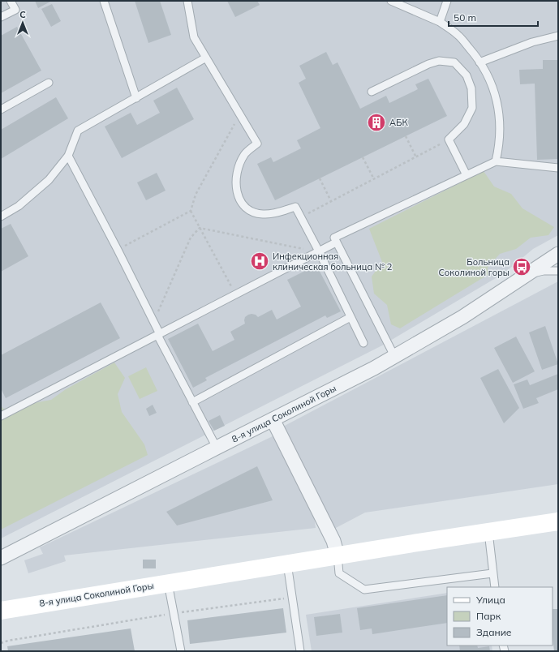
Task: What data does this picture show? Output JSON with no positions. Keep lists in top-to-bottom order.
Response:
{
  "streets": {
    "street": ["8-я улица Соколиной Горы"]
  },
  "places": {
    "building": ["АБК"],
    "hospital": ["Инфекционная клиническая больница № 2"],
    "bus stop": ["Больница Соколиной горы"]
  },
  "legend": ["Улица", "Парк", "Здание"],
  "scale_bar": "50 m",
  "north": "top"
}
